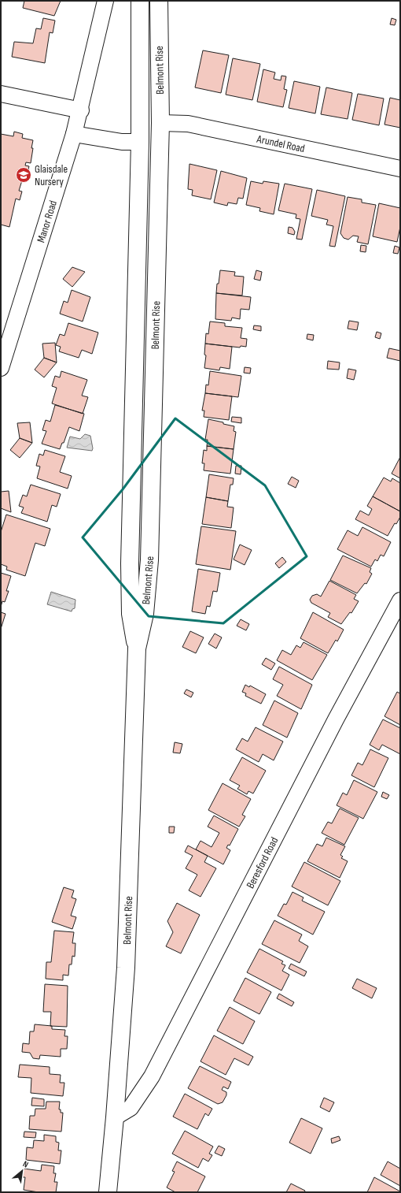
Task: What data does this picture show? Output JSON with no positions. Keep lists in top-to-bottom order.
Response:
{
  "streets": {
    "highway": ["Belmont Rise"],
    "street": ["Arundel Road", "Manor Road", "Beresford Road"]
  },
  "crossings": [
    ["Belmont Rise", "Arundel Road"],
    ["Belmont Rise", "Beresford Road"]
  ],
  "places": {
    "school or university": ["Glaisdale Nursery"]
  },
  "north": "top right"
}
